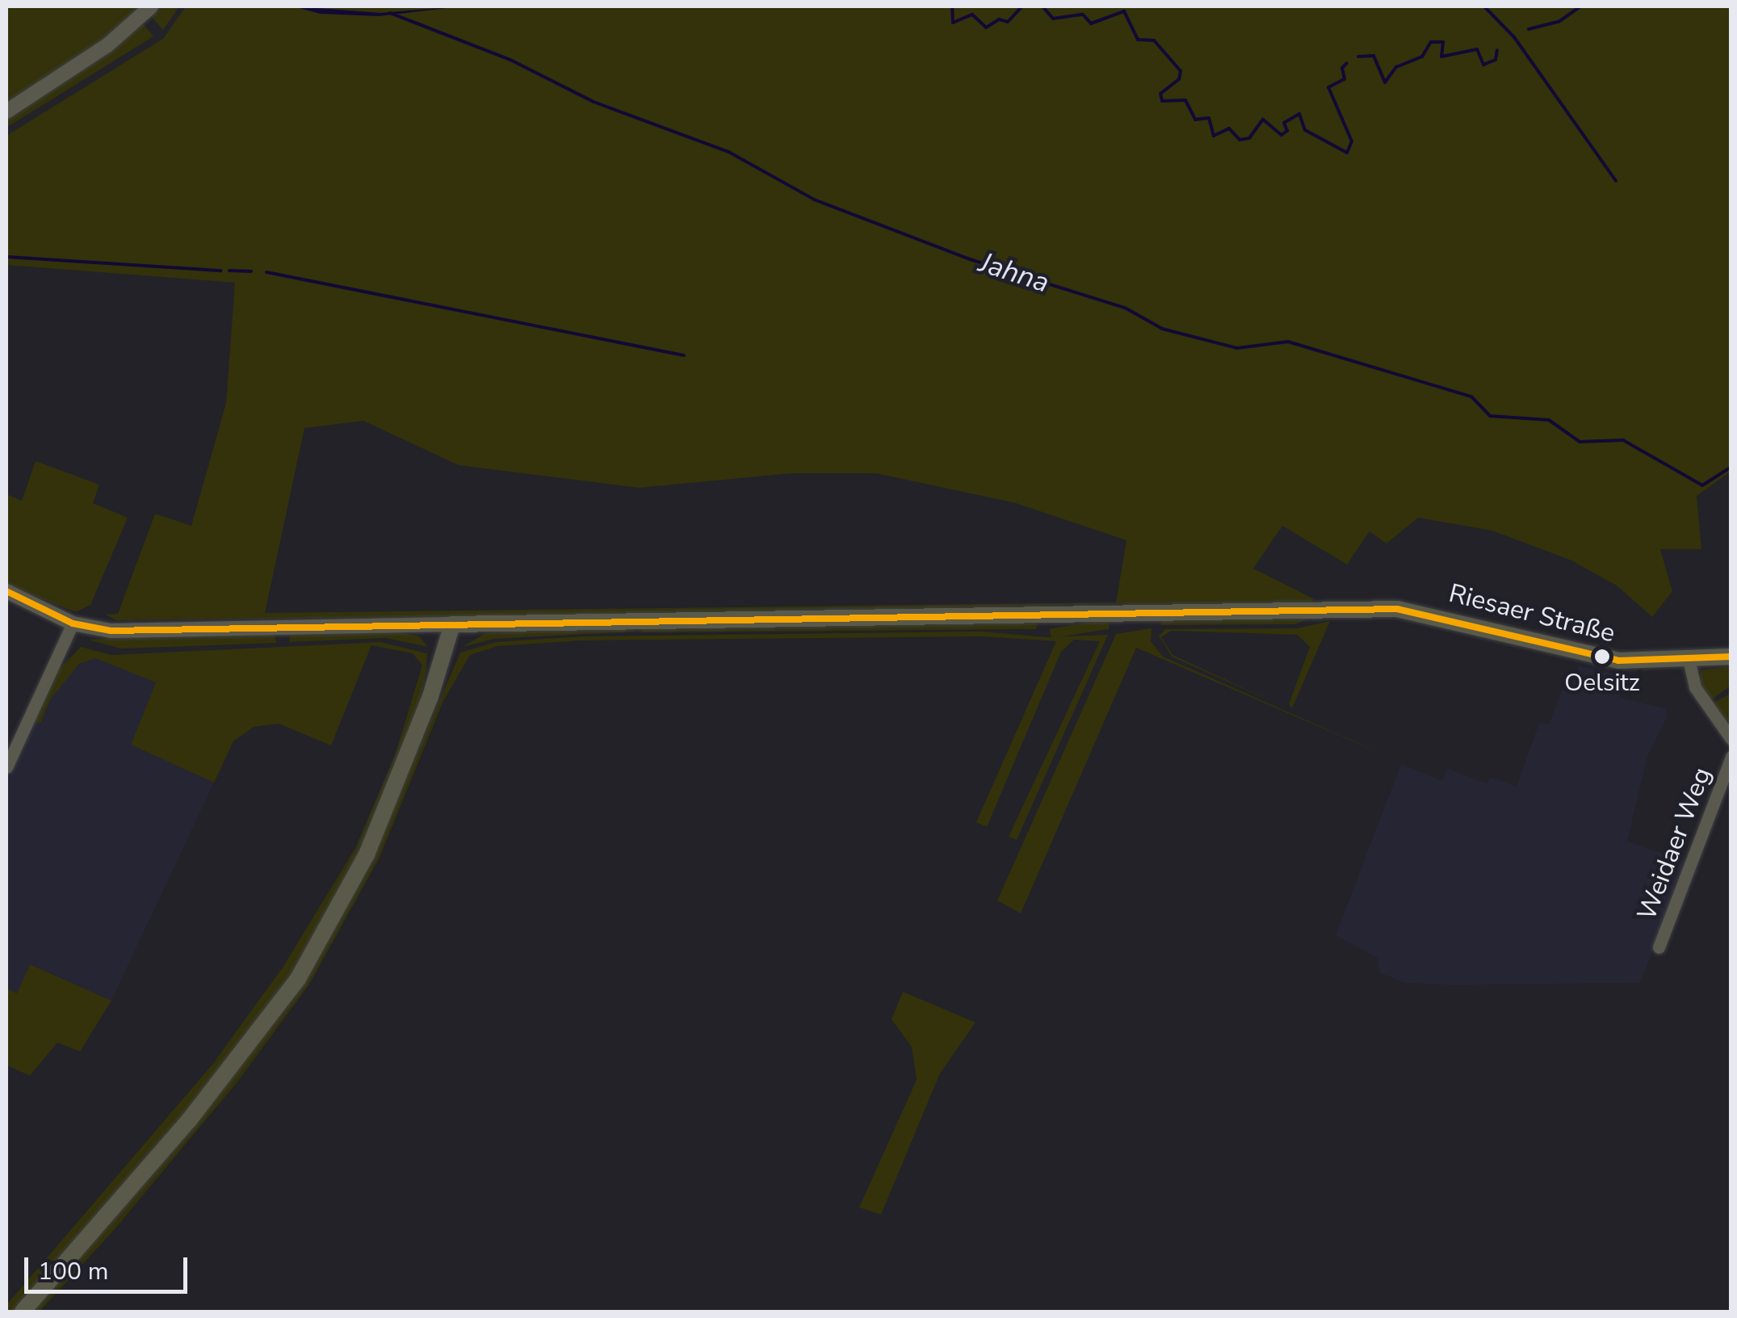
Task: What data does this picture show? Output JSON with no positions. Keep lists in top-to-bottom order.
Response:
{
  "streets": {
    "main road": ["Riesaer Straße"],
    "street": ["Weidaer Weg"]
  },
  "crossings": [
    ["Riesaer Straße", "Weidaer Weg"]
  ],
  "water": ["Jahna"],
  "places": ["Oelsitz"],
  "scale_bar": "100 m"
}
